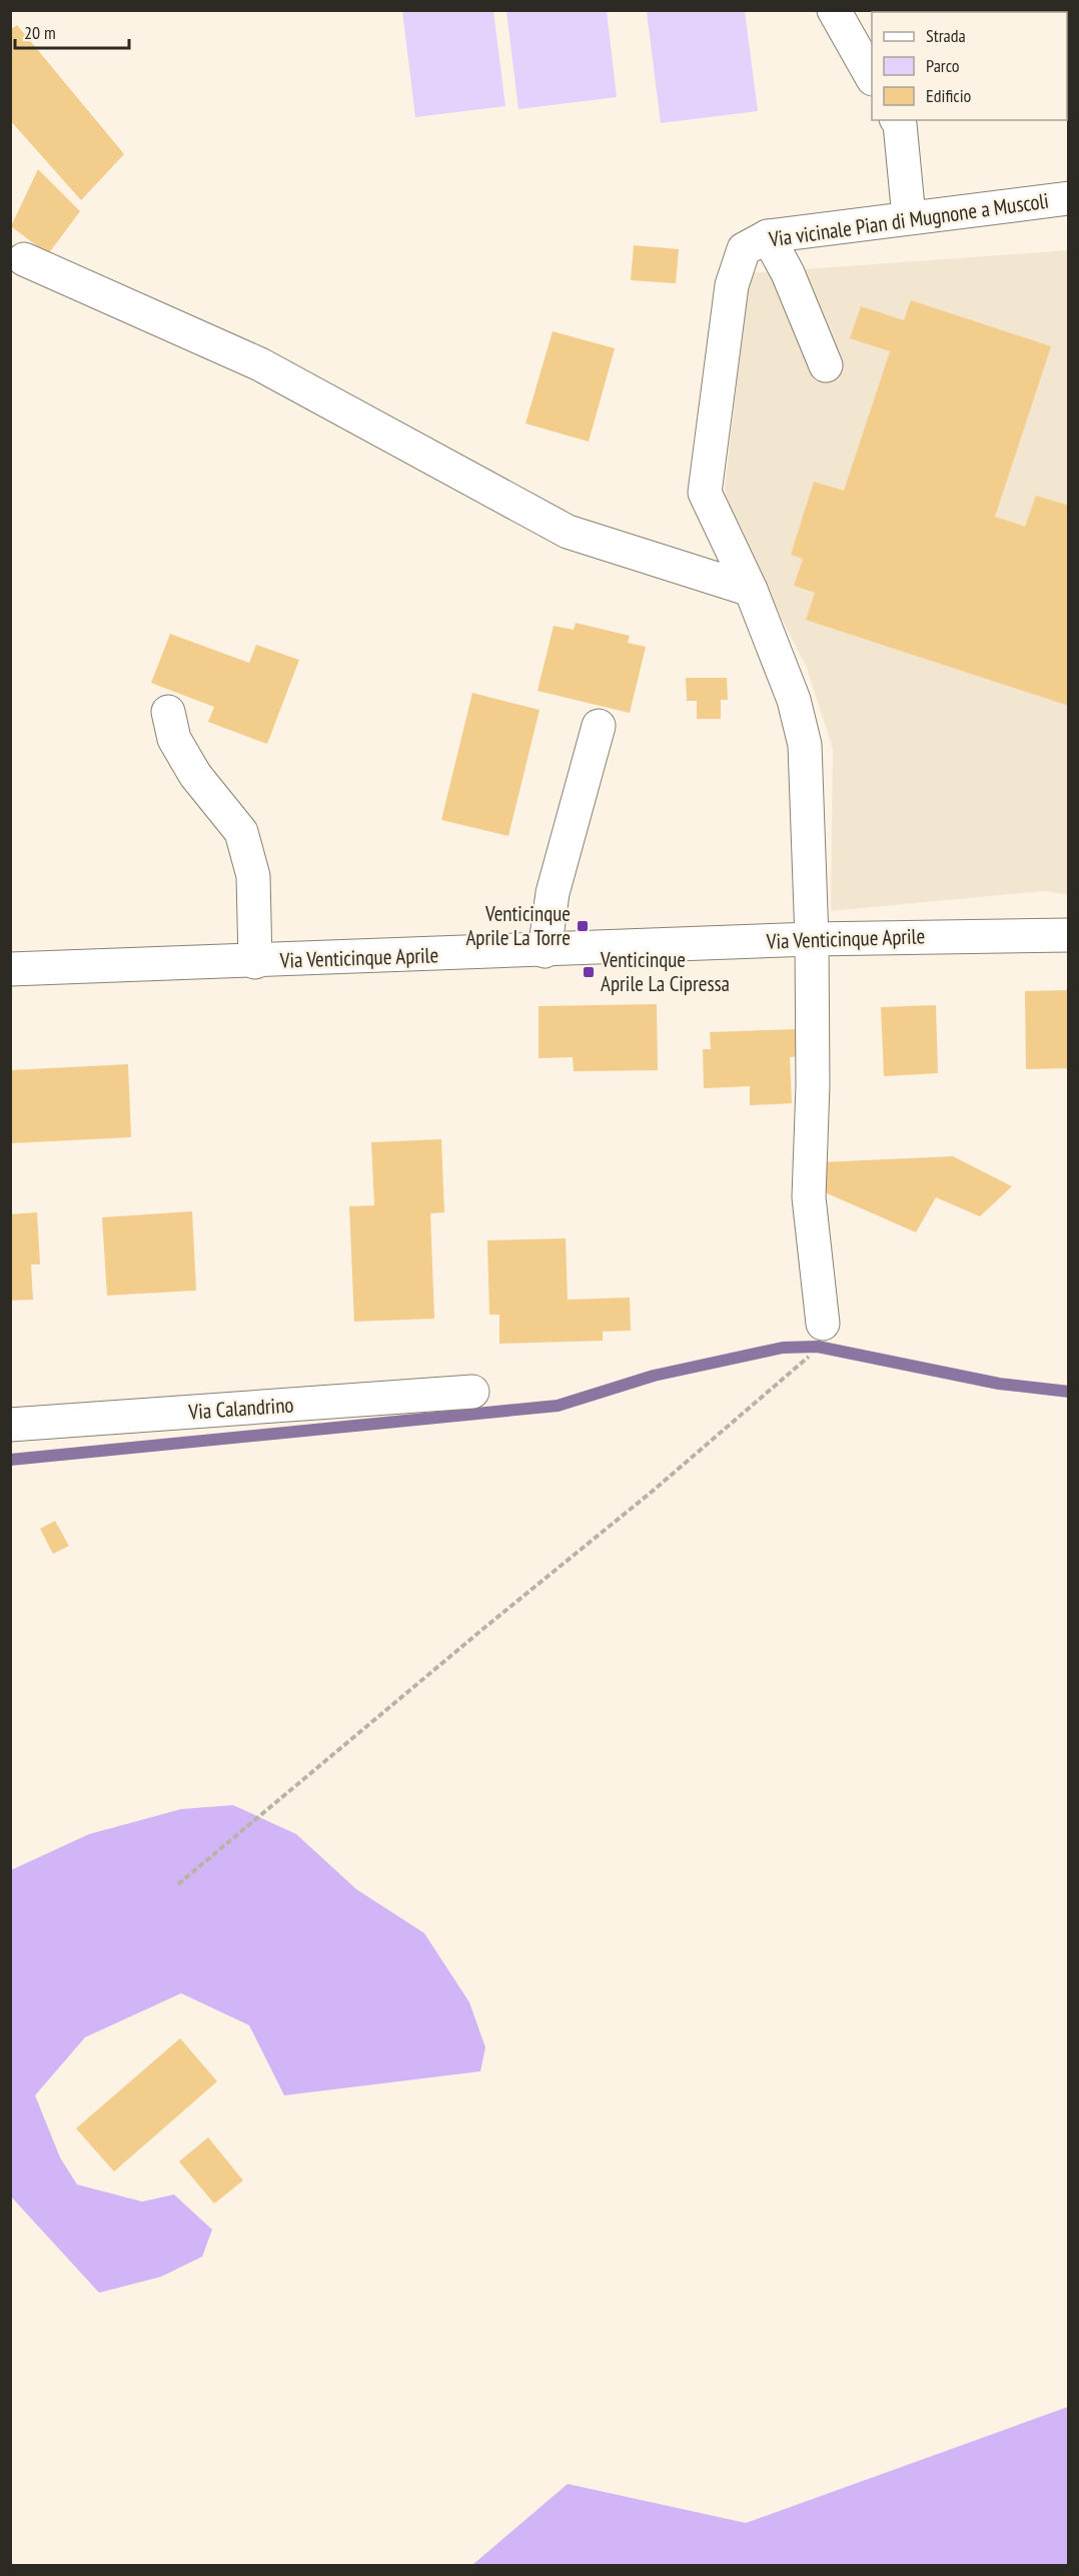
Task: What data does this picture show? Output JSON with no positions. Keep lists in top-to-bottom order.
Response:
{
  "streets": {
    "street": ["Via vicinale Pian di Mugnone a Muscoli", "Via Venticinque Aprile", "Via Calandrino"]
  },
  "crossings": [
    ["Via vicinale Pian di Mugnone a Muscoli", "Via Venticinque Aprile"]
  ],
  "places": {
    "transit": ["Venticinque Aprile La Torre", "Venticinque Aprile La Cipressa"]
  },
  "legend": ["Strada", "Parco", "Edificio"],
  "scale_bar": "20 m"
}
